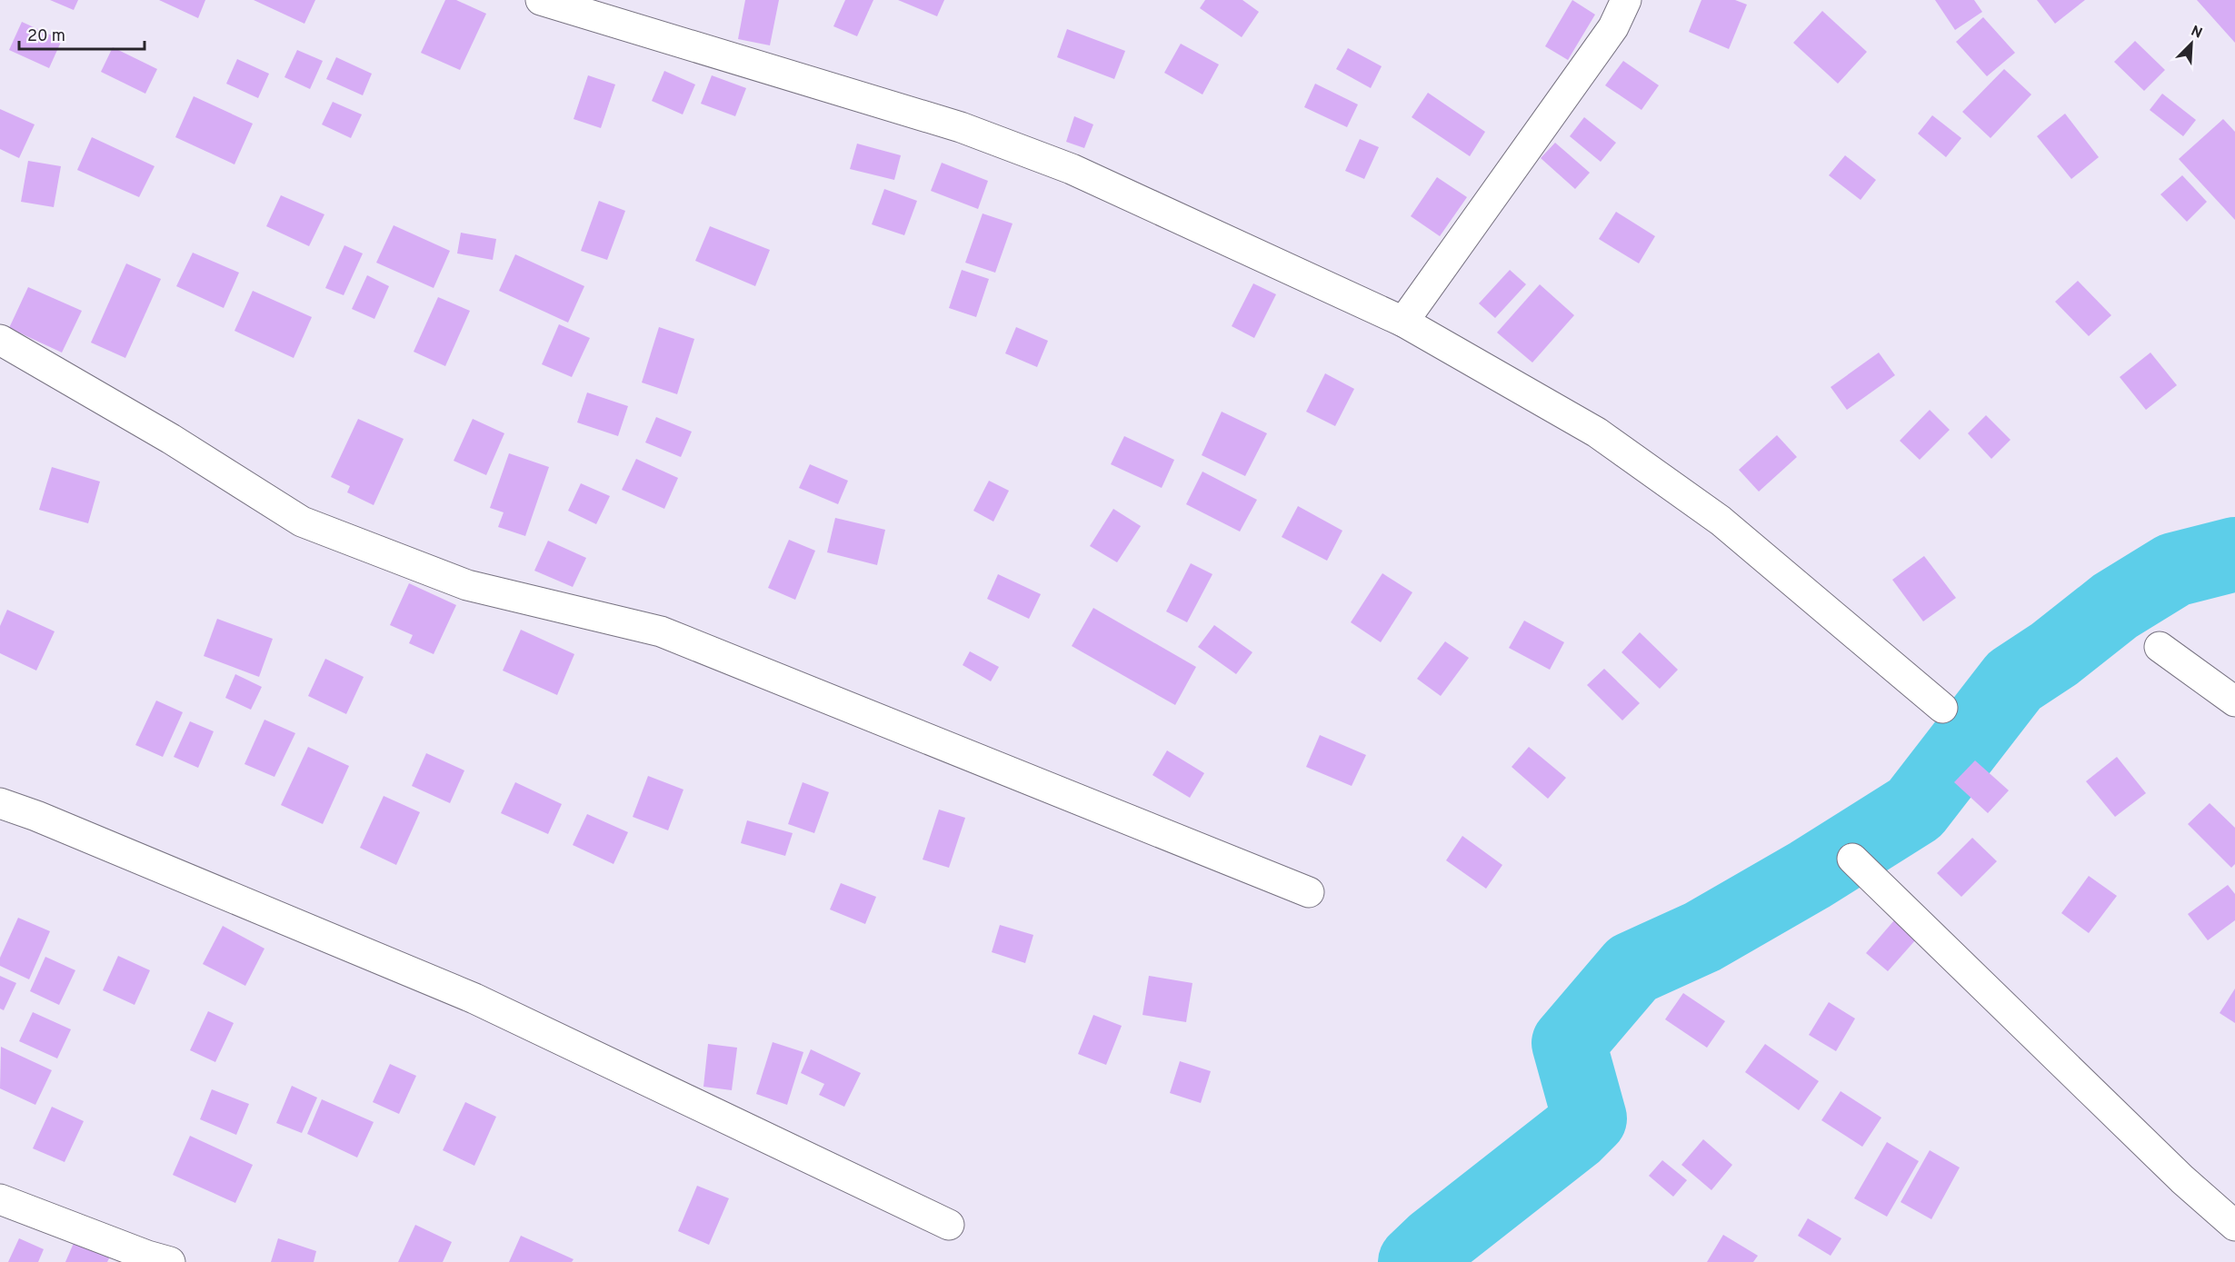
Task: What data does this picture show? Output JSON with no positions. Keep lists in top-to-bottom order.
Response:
{
  "scale_bar": "20 m",
  "north": "top right"
}
